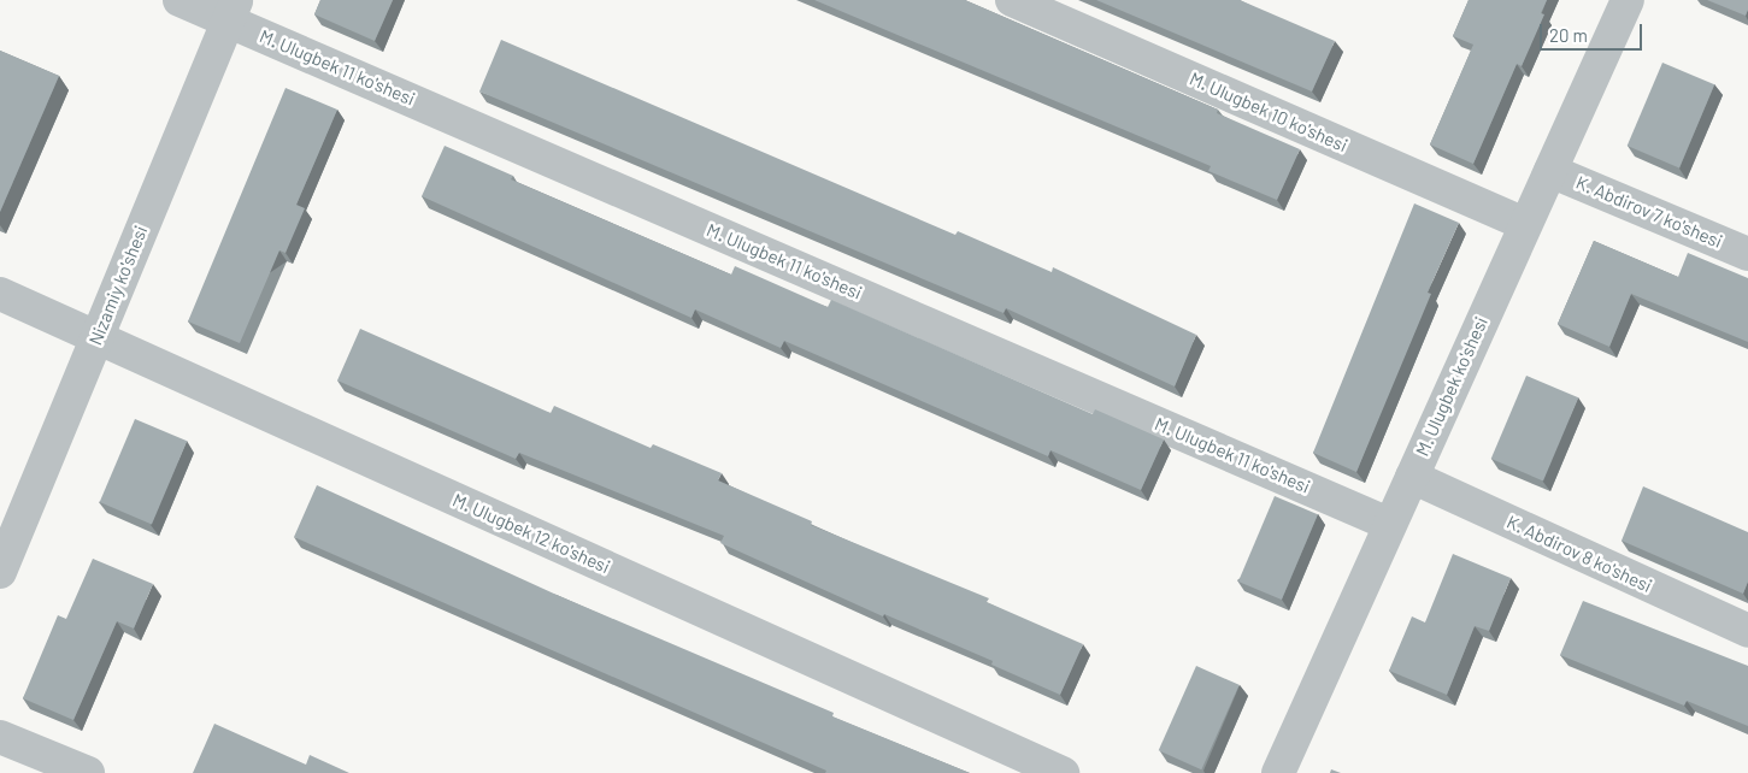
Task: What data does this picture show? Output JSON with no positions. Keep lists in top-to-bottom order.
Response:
{
  "streets": {
    "street": [
      "M. Ulugbek 11 ko'shesi",
      "M. Ulugbek 10 ko'shesi",
      "K. Abdirov 7 ko'shesi",
      "Nizamiy ko'shesi",
      "M. Ulugbek ko'shesi",
      "M. Ulugbek 12 ko'shesi",
      "K. Abdirov 8 ko'shesi"
    ]
  },
  "crossings": [
    ["M. Ulugbek 11 ko'shesi", "Nizamiy ko'shesi"],
    ["M. Ulugbek 11 ko'shesi", "M. Ulugbek ko'shesi"],
    ["M. Ulugbek 10 ko'shesi", "M. Ulugbek ko'shesi"],
    ["K. Abdirov 7 ko'shesi", "M. Ulugbek ko'shesi"],
    ["Nizamiy ko'shesi", "M. Ulugbek 12 ko'shesi"],
    ["M. Ulugbek ko'shesi", "K. Abdirov 8 ko'shesi"]
  ],
  "scale_bar": "20 m"
}
